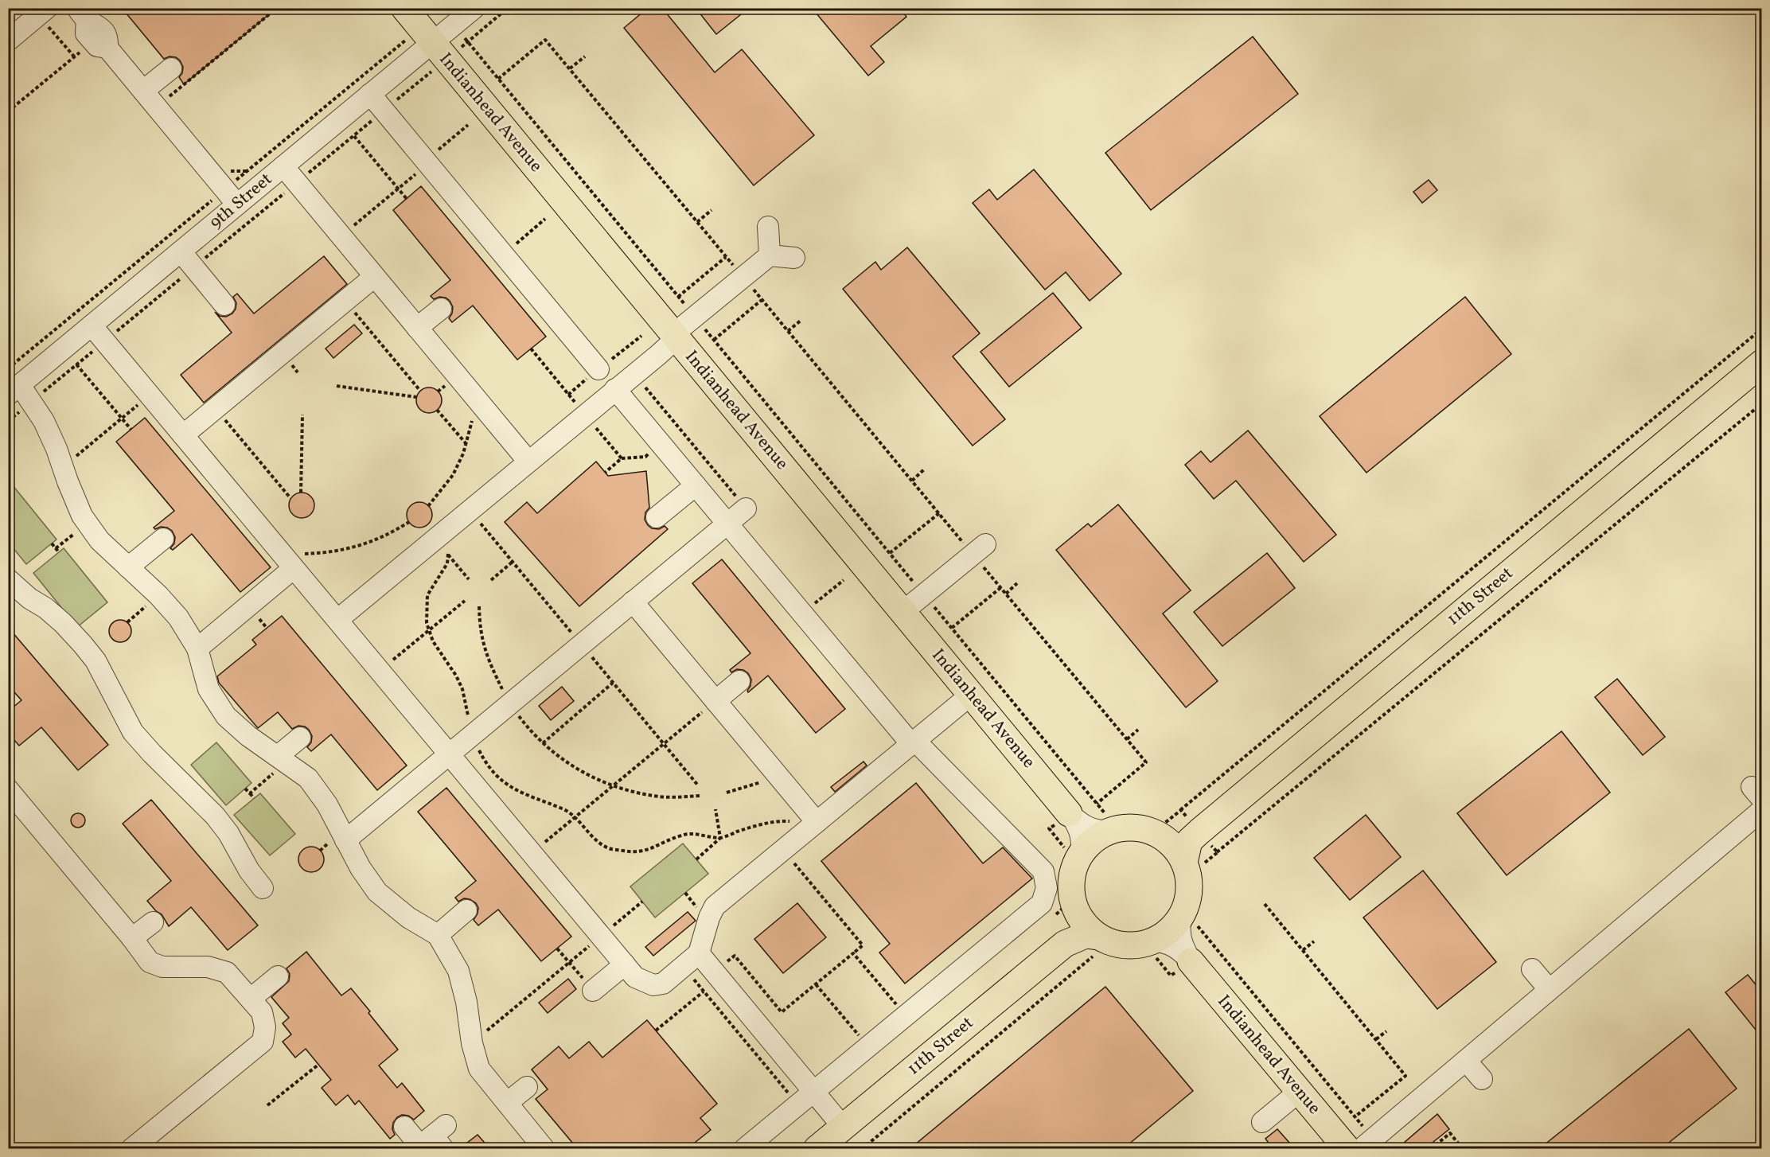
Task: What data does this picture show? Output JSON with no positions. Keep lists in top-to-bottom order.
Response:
{
  "streets": {
    "main road": ["Indianhead Avenue", "11th Street"],
    "street": ["9th Street"]
  },
  "crossings": [
    ["Indianhead Avenue", "9th Street"]
  ]
}
